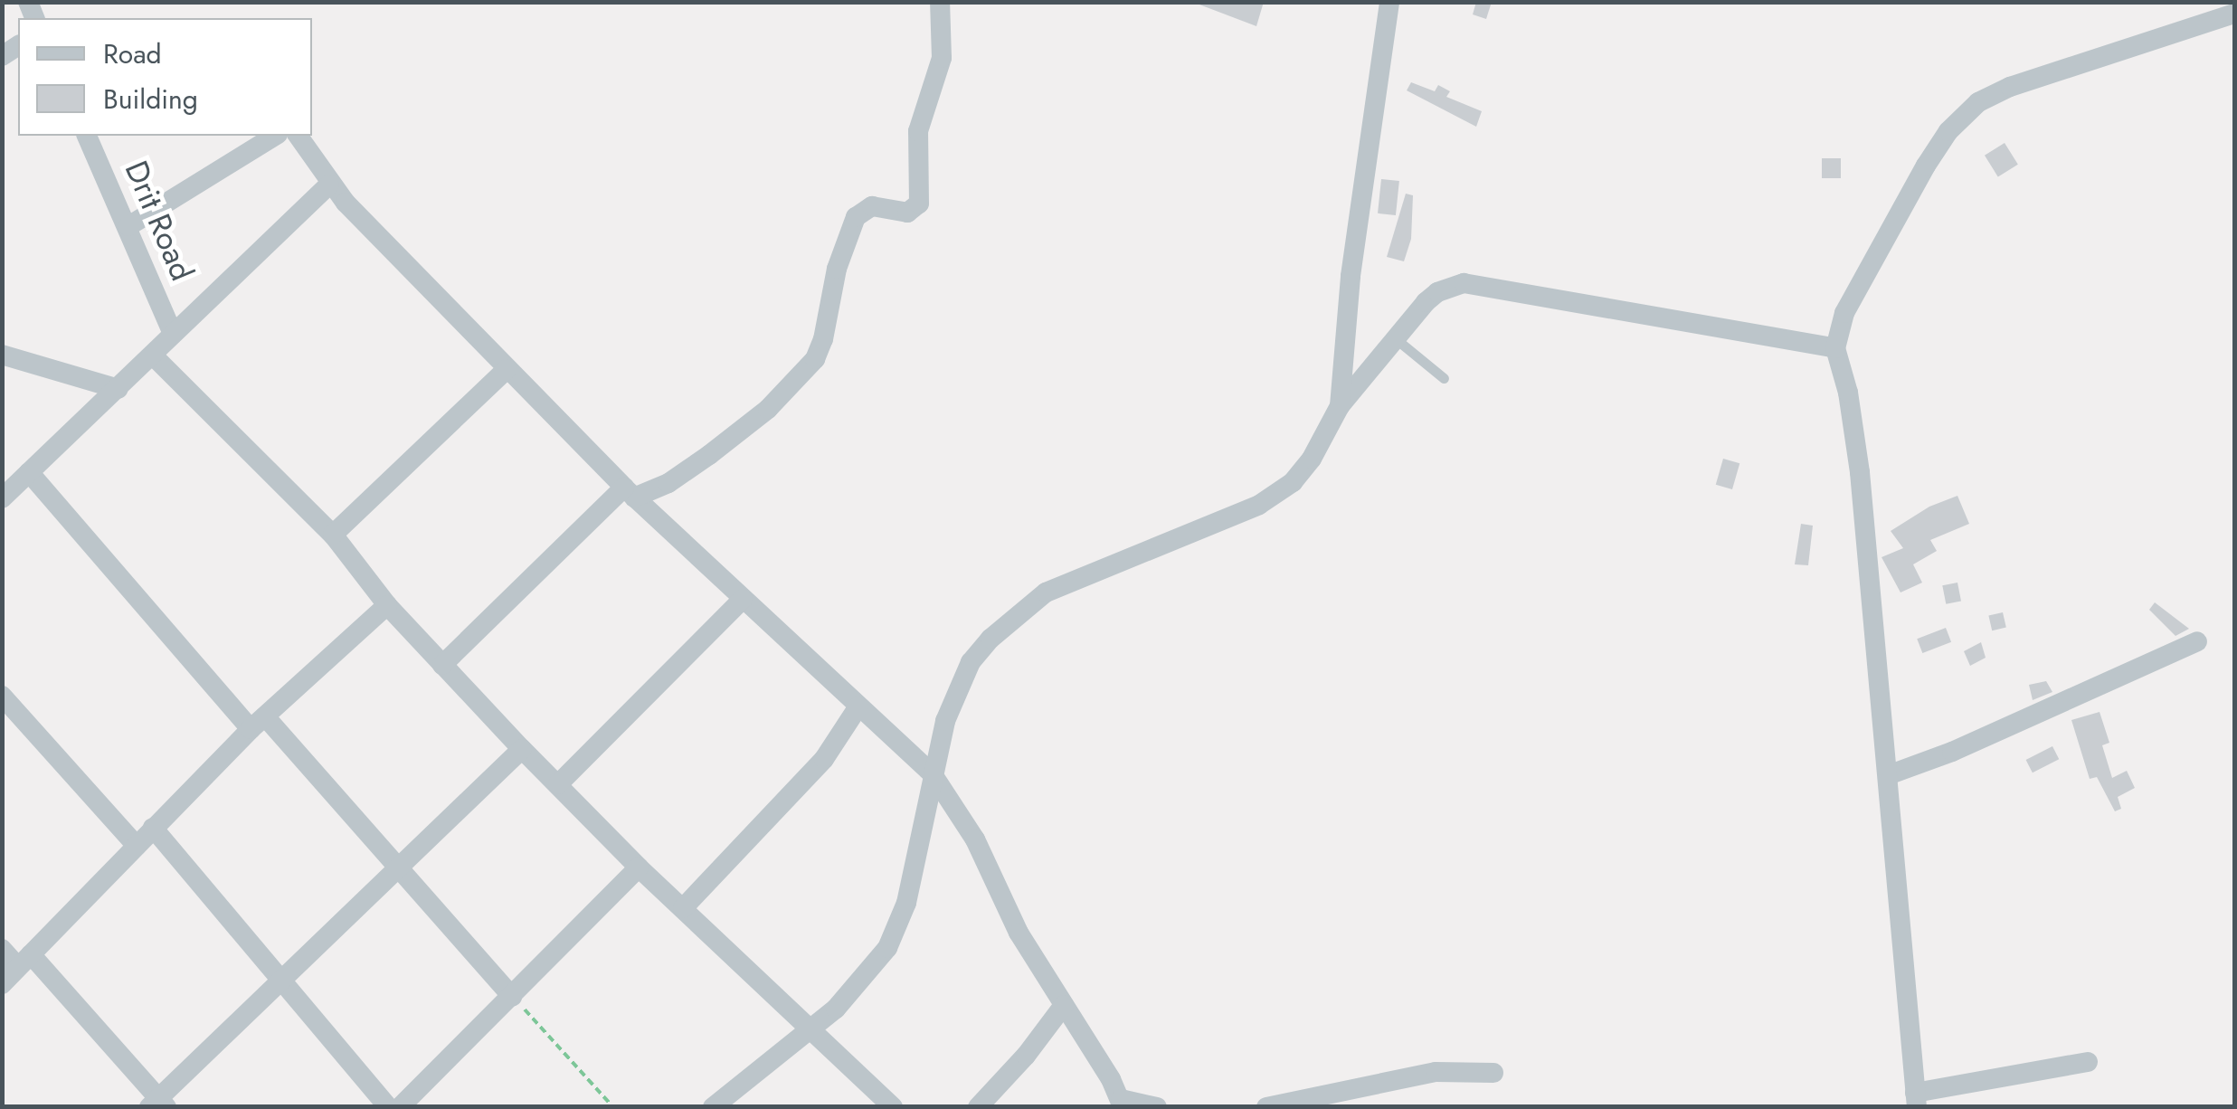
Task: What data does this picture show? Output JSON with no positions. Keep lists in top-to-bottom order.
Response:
{
  "streets": {
    "street": ["Drit Road"]
  },
  "legend": ["Road", "Building"]
}
